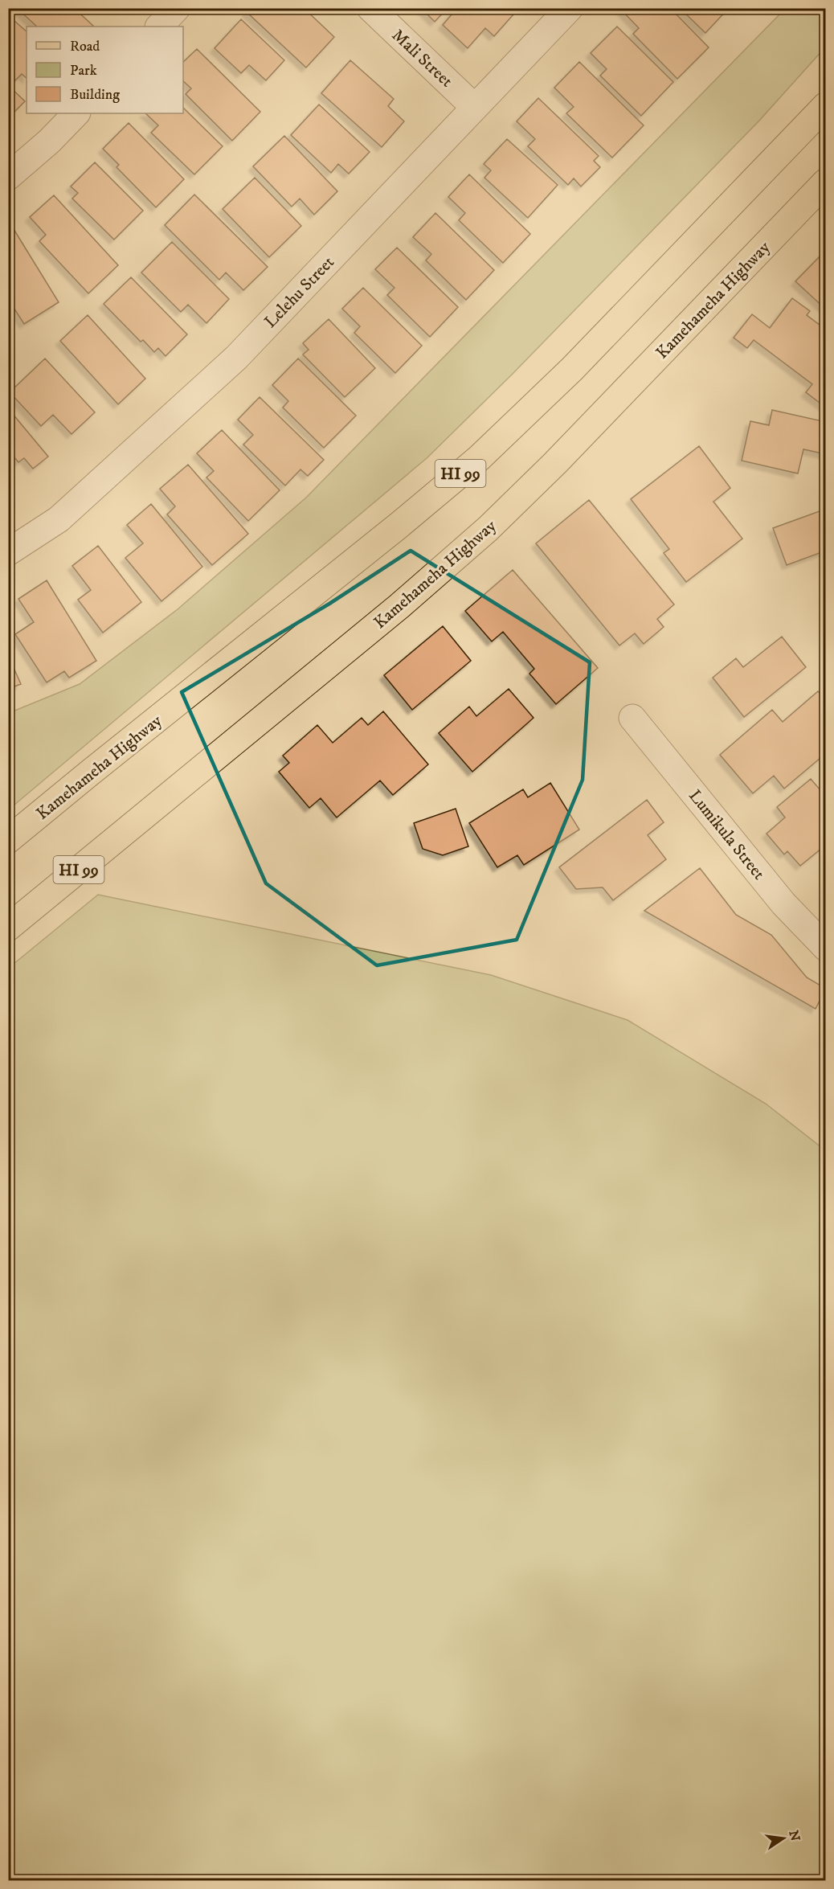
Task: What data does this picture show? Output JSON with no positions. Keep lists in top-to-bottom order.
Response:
{
  "streets": {
    "main road": ["Kamehameha Highway", "HI 99"],
    "street": ["Mali Street", "Lelehu Street", "Lumikula Street"]
  },
  "crossings": [
    ["Mali Street", "Lelehu Street"]
  ],
  "legend": ["Road", "Park", "Building"],
  "north": "right"
}
